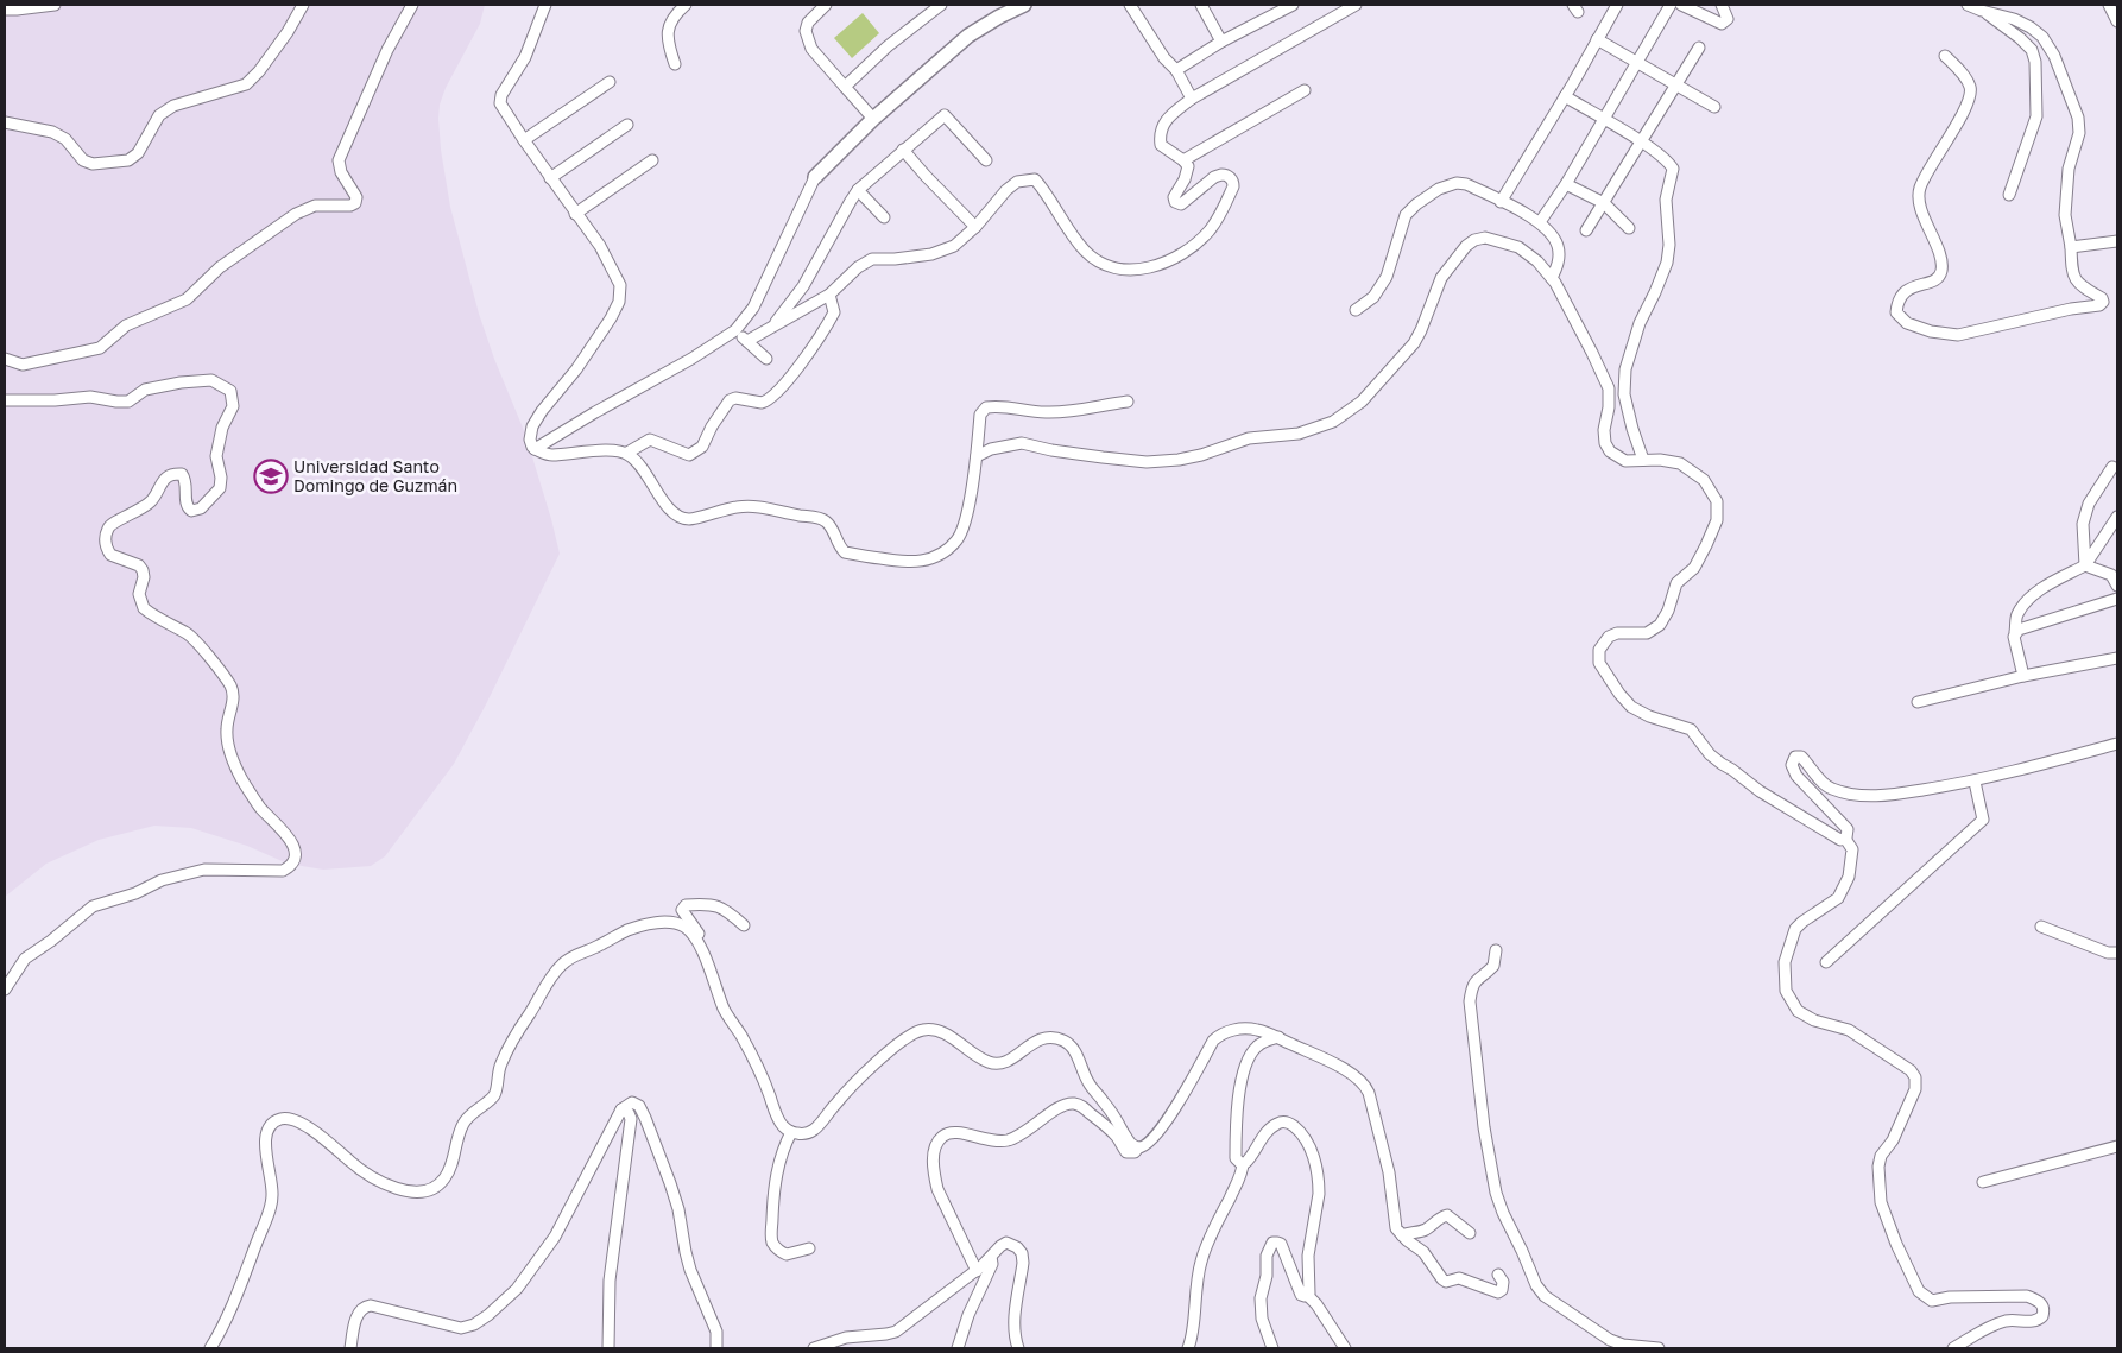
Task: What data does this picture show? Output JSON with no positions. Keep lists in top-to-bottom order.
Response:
{
  "places": {
    "school or university": ["Universidad Santo Domingo de Guzmán"]
  }
}
